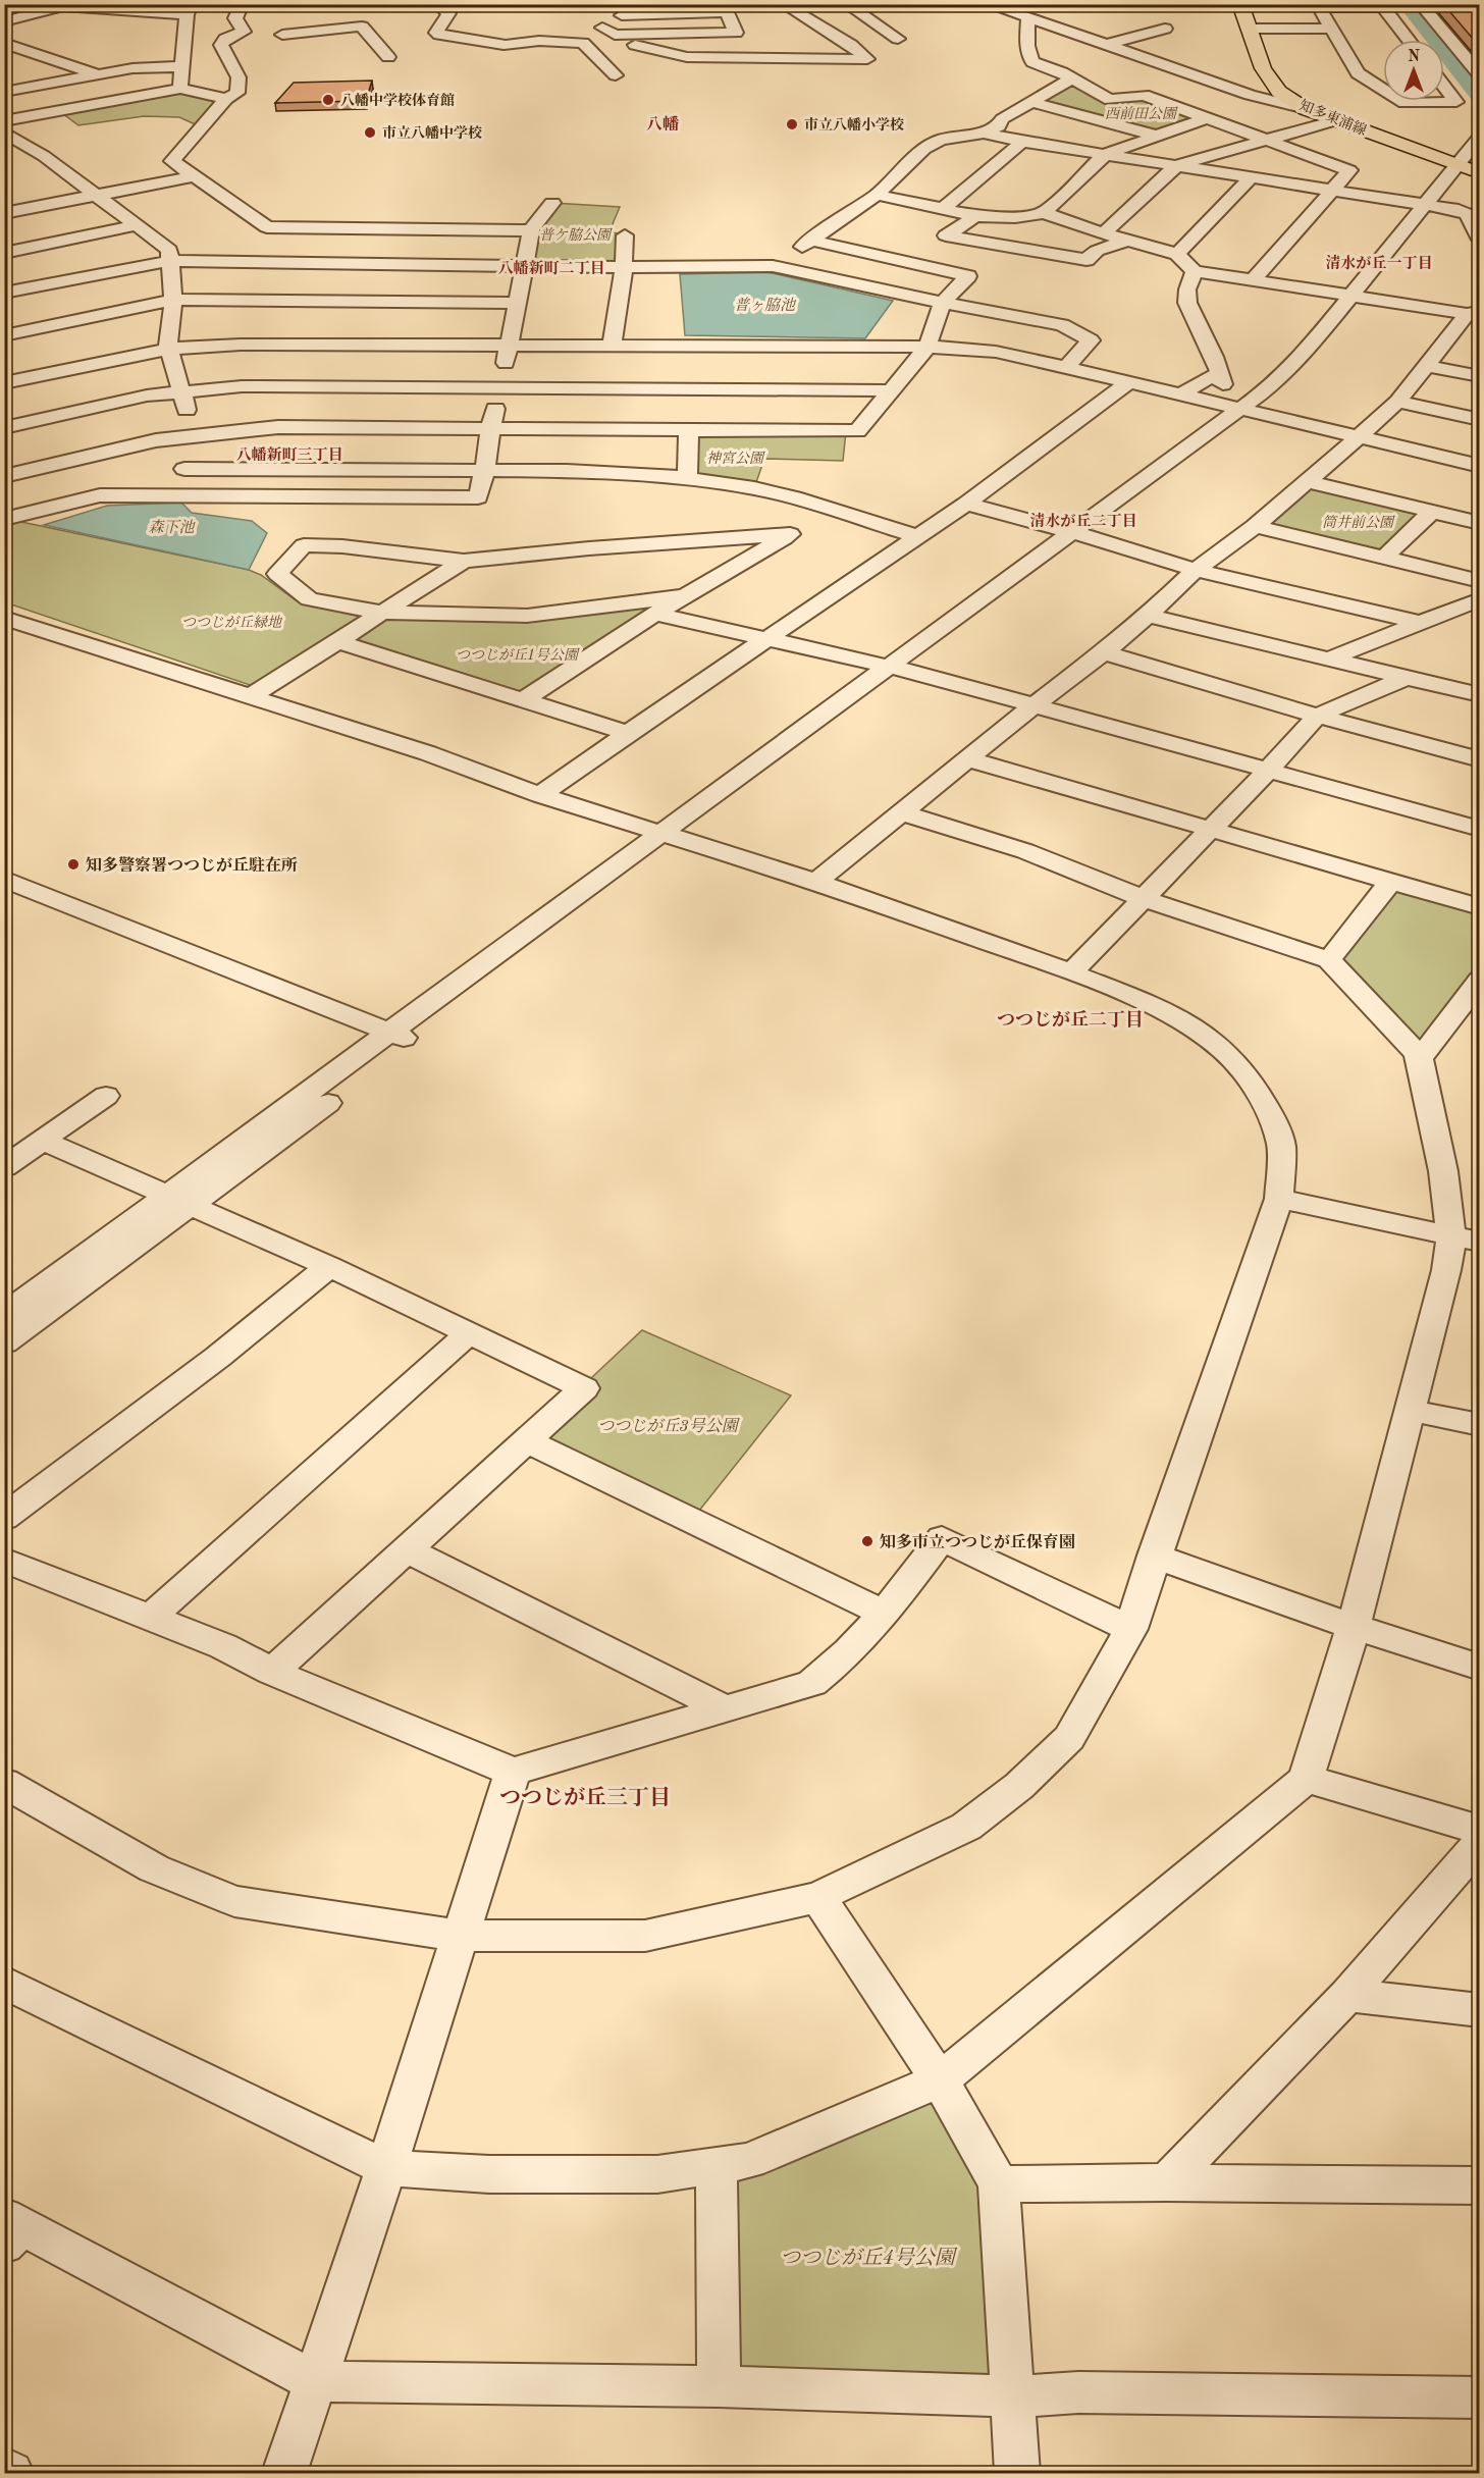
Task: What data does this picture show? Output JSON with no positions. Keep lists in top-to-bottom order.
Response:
{
  "streets": {
    "main road": ["知多東浦線"]
  },
  "districts": [
    "八幡",
    "清水が丘一丁目",
    "八幡新町二丁目",
    "八幡新町三丁目",
    "清水が丘二丁目",
    "つつじが丘二丁目",
    "つつじが丘三丁目"
  ],
  "water": ["普ヶ脇池", "森下池"],
  "parks": [
    "西前田公園",
    "普ケ脇公園",
    "神宮公園",
    "筒井前公園",
    "つつじが丘緑地",
    "つつじが丘1号公園",
    "つつじが丘3号公園",
    "つつじが丘4号公園"
  ],
  "places": [
    "八幡中学校体育館",
    "市立八幡小学校",
    "市立八幡中学校",
    "知多警察署つつじが丘駐在所",
    "知多市立つつじが丘保育園"
  ],
  "north": "top"
}
